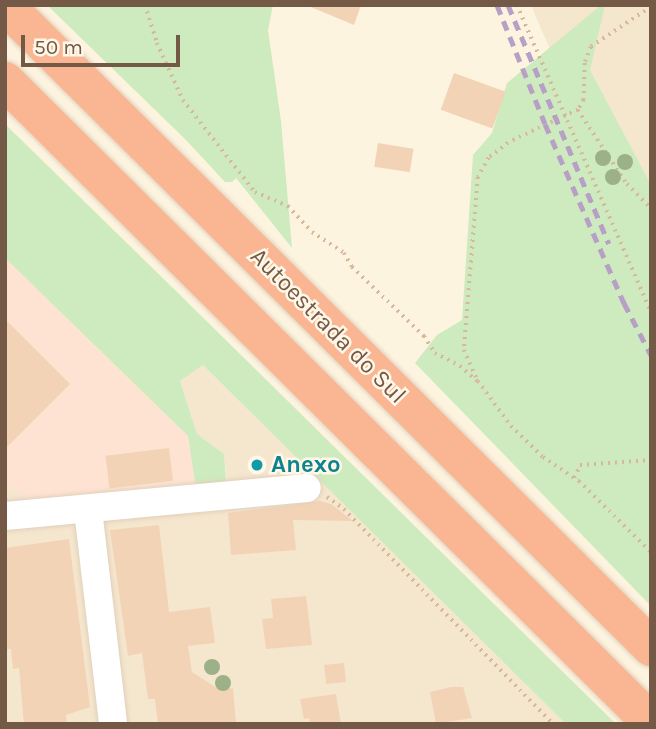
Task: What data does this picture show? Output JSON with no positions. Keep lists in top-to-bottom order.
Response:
{
  "streets": {
    "highway": ["Autoestrada do Sul"]
  },
  "places": ["Anexo"],
  "scale_bar": "50 m"
}
